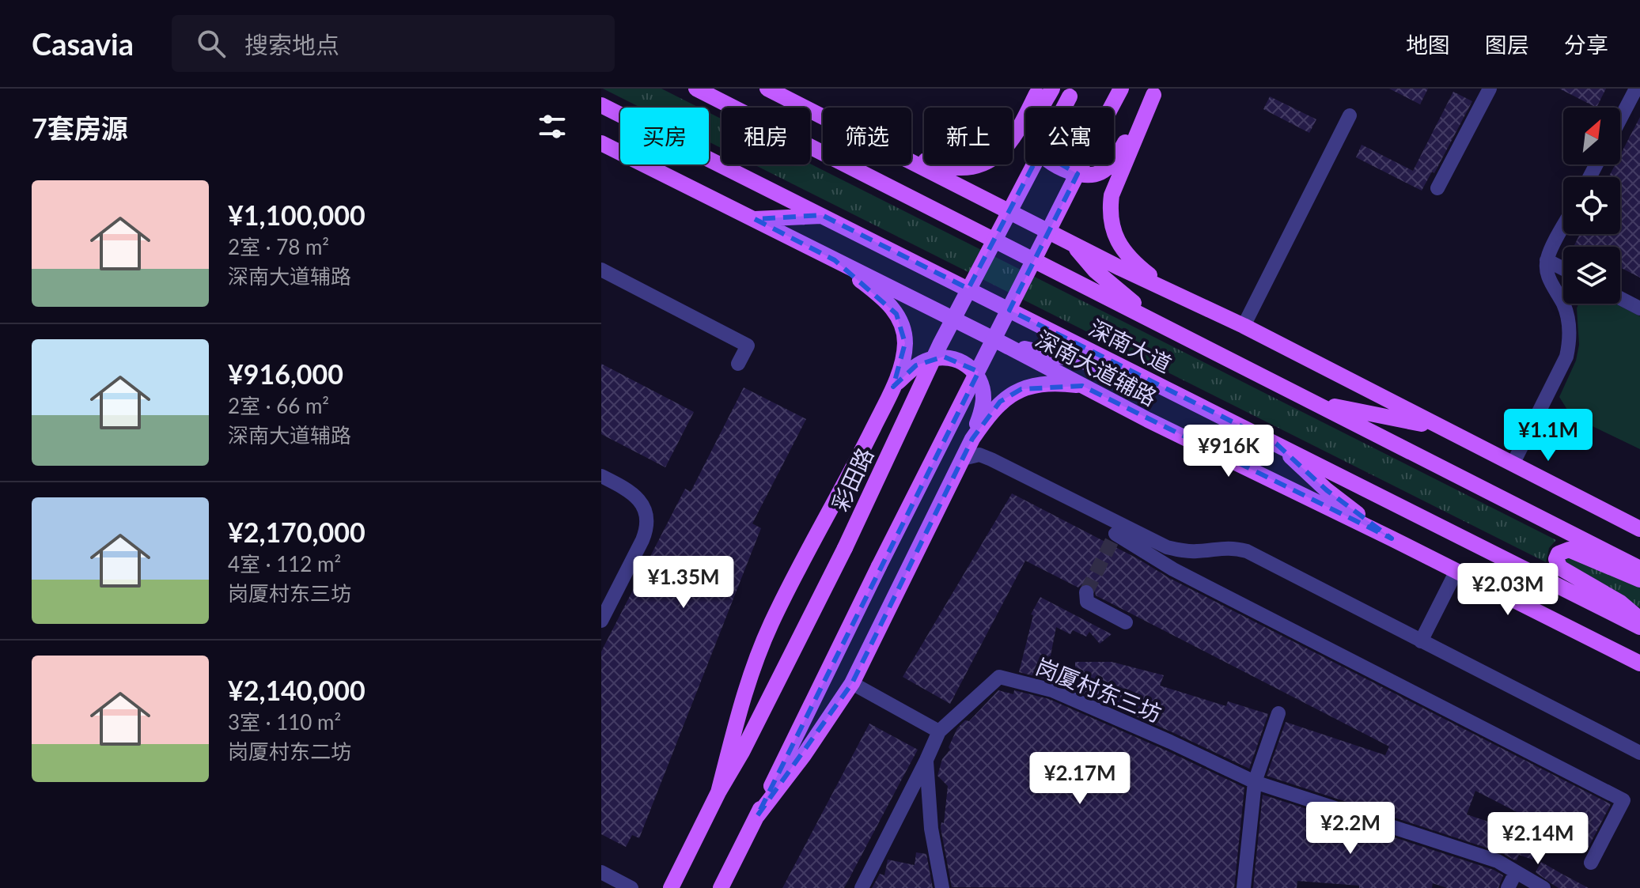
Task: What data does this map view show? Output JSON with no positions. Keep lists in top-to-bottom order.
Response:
{
  "streets": {
    "main road": ["深南大道", "深南大道辅路", "彩田路"],
    "street": ["岗厦村东三坊"]
  },
  "north": "top right",
  "page": {
    "header": "Casavia",
    "search": "搜索地点",
    "nav": ["地图", "图层", "分享"],
    "heading": "7套房源",
    "chip": [
      "买房",
      "租房",
      "筛选",
      "新上",
      "公寓"
    ],
    "list": [
      {
        "name": "¥1,100,000",
        "note": "2室 · 78 m² · 深南大道辅路"
      },
      {
        "name": "¥916,000",
        "note": "2室 · 66 m² · 深南大道辅路"
      },
      {
        "name": "¥2,170,000",
        "note": "4室 · 112 m² · 岗厦村东三坊"
      },
      {
        "name": "¥2,140,000",
        "note": "3室 · 110 m² · 岗厦村东二坊"
      }
    ],
    "price": [
      "¥1.1M",
      "¥916K",
      "¥1.35M",
      "¥2.03M",
      "¥2.17M",
      "¥2.2M",
      "¥2.14M"
    ]
  }
}
